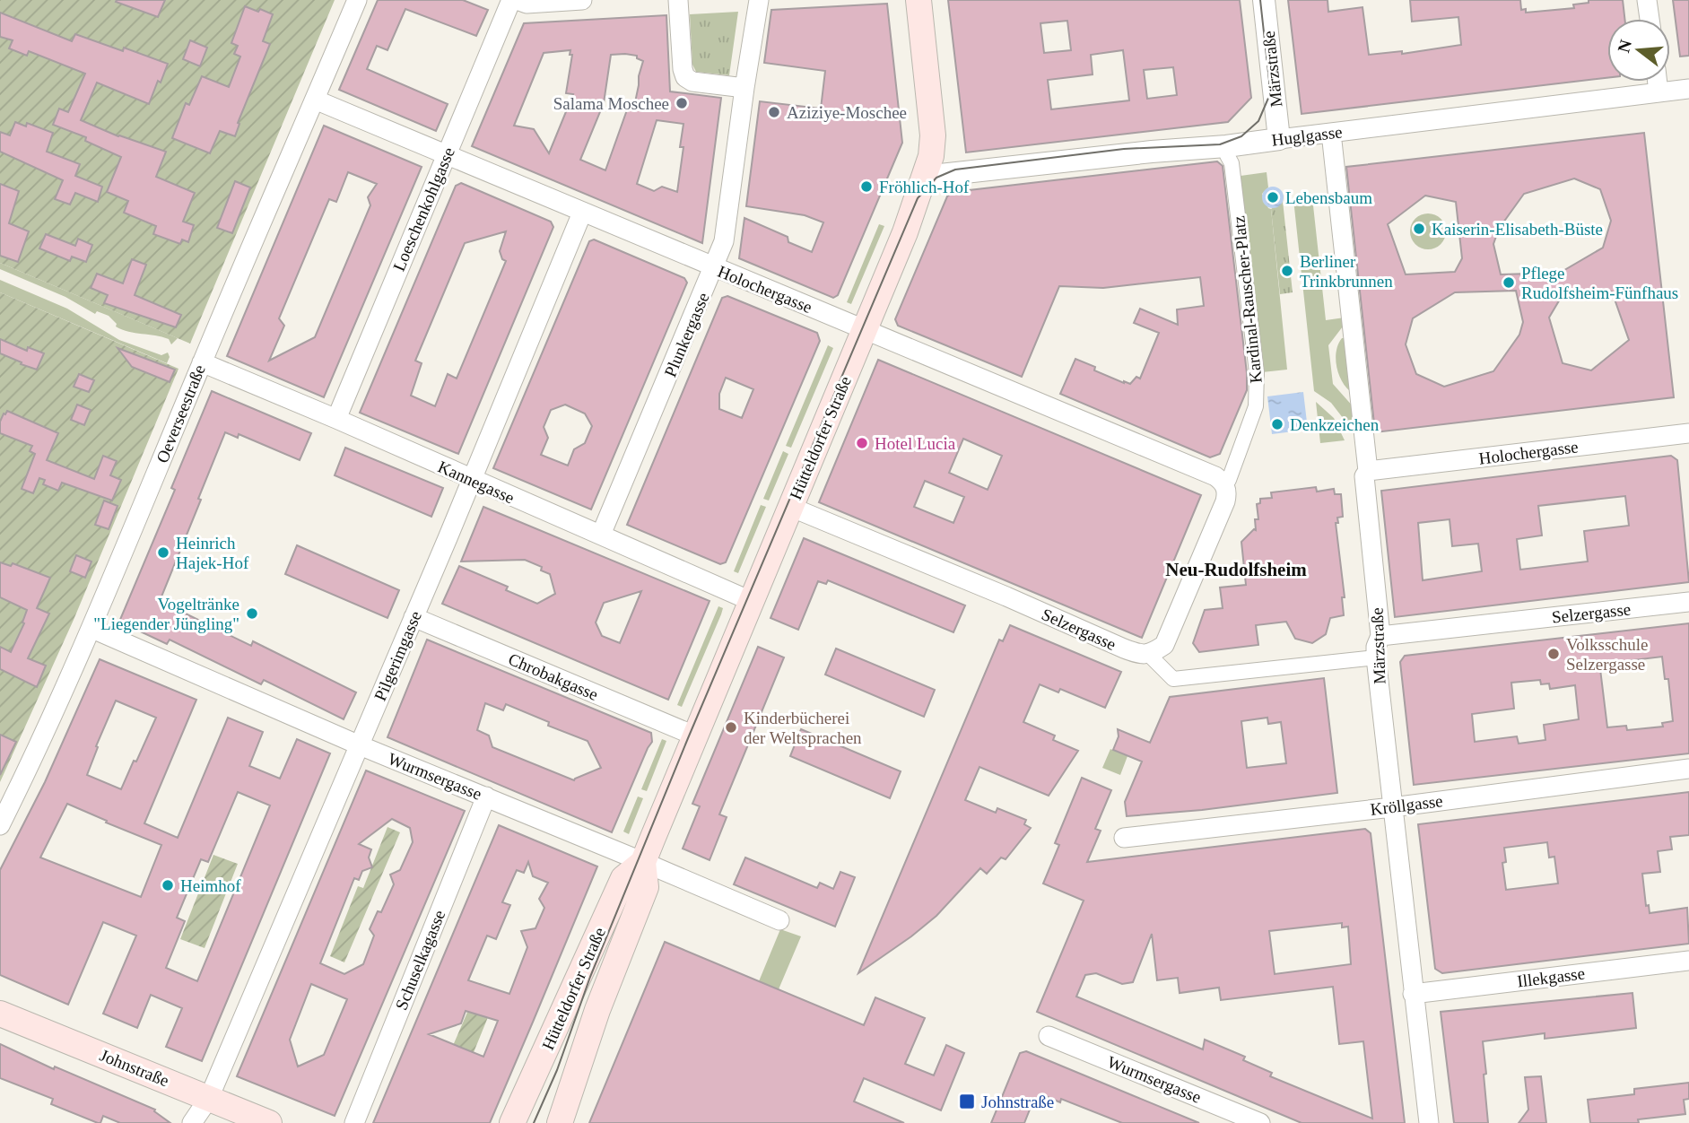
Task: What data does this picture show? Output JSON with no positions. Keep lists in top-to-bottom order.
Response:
{
  "streets": {
    "main road": ["Hütteldorfer Straße", "Johnstraße"],
    "street": [
      "Märzstraße",
      "Huglgasse",
      "Loeschenkohlgasse",
      "Holochergasse",
      "Kardinal-Rauscher-Platz",
      "Plunkergasse",
      "Oeverseestraße",
      "Kannegasse",
      "Selzergasse",
      "Pilgerimgasse",
      "Chrobakgasse",
      "Wurmsergasse",
      "Kröllgasse",
      "Schuselkagasse",
      "Illekgasse"
    ]
  },
  "crossings": [
    ["Märzstraße", "Huglgasse"],
    ["Märzstraße", "Holochergasse"],
    ["Märzstraße", "Selzergasse"],
    ["Märzstraße", "Kröllgasse"],
    ["Märzstraße", "Illekgasse"],
    ["Huglgasse", "Kardinal-Rauscher-Platz"],
    ["Huglgasse", "Hütteldorfer Straße"],
    ["Loeschenkohlgasse", "Holochergasse"],
    ["Loeschenkohlgasse", "Kannegasse"],
    ["Holochergasse", "Kardinal-Rauscher-Platz"],
    ["Holochergasse", "Plunkergasse"],
    ["Holochergasse", "Oeverseestraße"],
    ["Holochergasse", "Hütteldorfer Straße"],
    ["Holochergasse", "Pilgerimgasse"],
    ["Plunkergasse", "Kannegasse"],
    ["Oeverseestraße", "Kannegasse"],
    ["Oeverseestraße", "Wurmsergasse"],
    ["Hütteldorfer Straße", "Kannegasse"],
    ["Hütteldorfer Straße", "Selzergasse"],
    ["Hütteldorfer Straße", "Chrobakgasse"],
    ["Hütteldorfer Straße", "Wurmsergasse"],
    ["Kannegasse", "Pilgerimgasse"],
    ["Pilgerimgasse", "Chrobakgasse"],
    ["Pilgerimgasse", "Wurmsergasse"],
    ["Pilgerimgasse", "Johnstraße"],
    ["Wurmsergasse", "Schuselkagasse"]
  ],
  "districts": ["Neu-Rudolfsheim"],
  "places": {
    "other": [
      "Salama Moschee",
      "Aziziye-Moschee",
      "Fröhlich-Hof",
      "Lebensbaum",
      "Kaiserin-Elisabeth-Büste",
      "Berliner Trinkbrunnen",
      "Pflege Rudolfsheim-Fünfhaus",
      "Denkzeichen",
      "Hotel Lucia",
      "Heinrich Hajek-Hof",
      "Vogeltränke \"Liegender Jüngling\"",
      "Volksschule Selzergasse",
      "Kinderbücherei der Weltsprachen",
      "Heimhof"
    ],
    "transit": ["Johnstraße"]
  },
  "north": "left"
}
